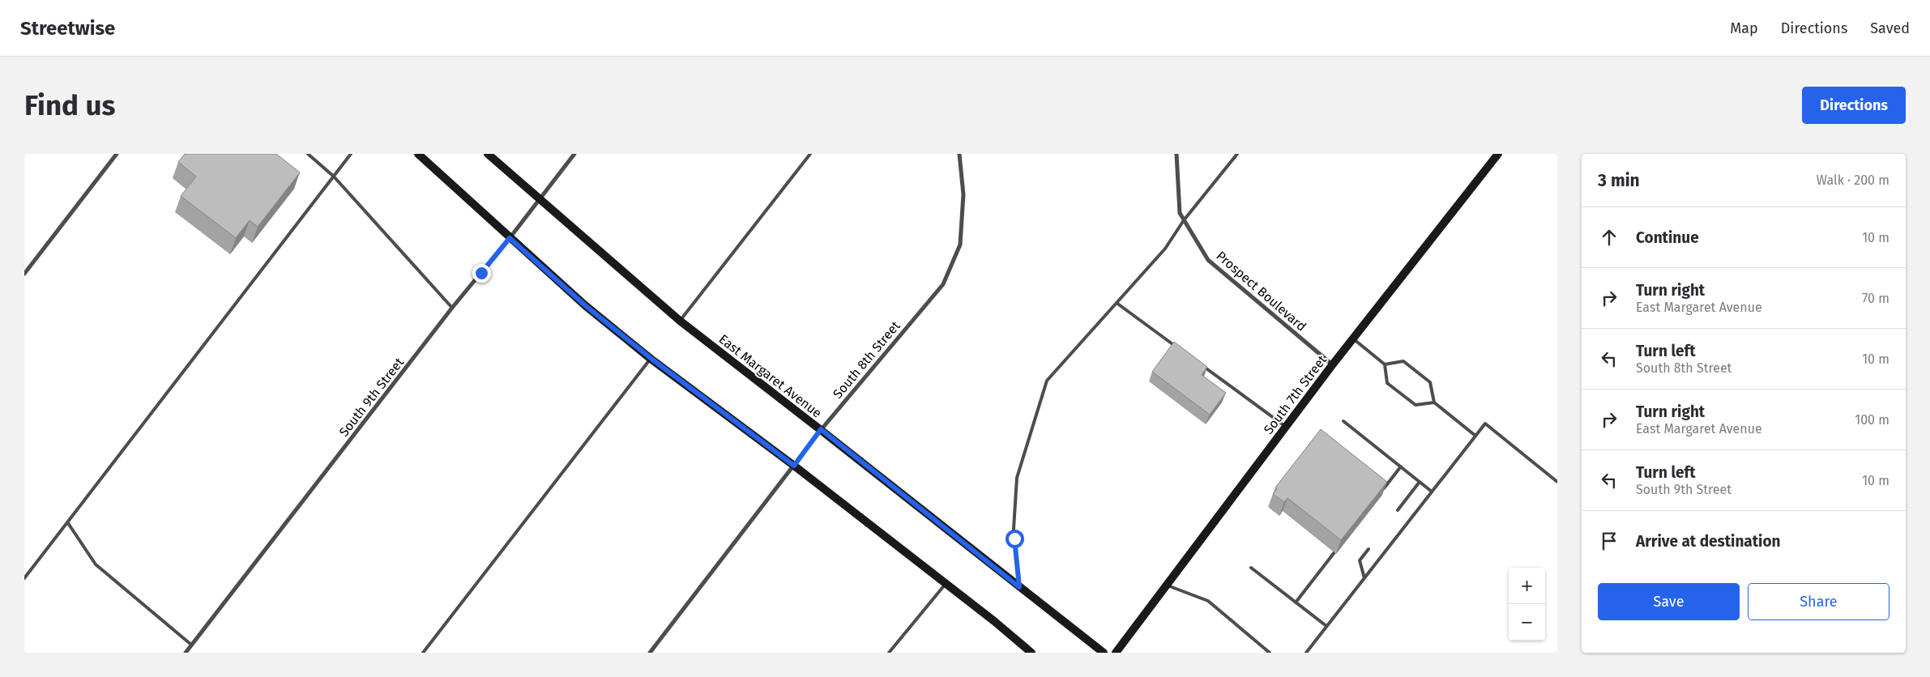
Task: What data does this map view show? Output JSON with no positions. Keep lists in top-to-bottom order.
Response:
{
  "streets": {
    "main road": ["East Margaret Avenue", "South 7th Street"],
    "street": ["Prospect Boulevard", "South 8th Street", "South 9th Street"]
  },
  "crossings": [
    ["Prospect Boulevard", "South 7th Street"],
    ["South 8th Street", "East Margaret Avenue"],
    ["East Margaret Avenue", "South 9th Street"]
  ],
  "page": {
    "header": "Streetwise",
    "nav": ["Map", "Directions", "Saved"],
    "buttons": [
      "Directions",
      ["Save", "Share"]
    ],
    "title": "Find us",
    "heading": ["3 min", "Walk · 200 m"],
    "list": [
      ["Continue", "10 m"],
      ["Turn right", "East Margaret Avenue", "70 m"],
      ["Turn left", "South 8th Street", "10 m"],
      ["Turn right", "East Margaret Avenue", "100 m"],
      ["Turn left", "South 9th Street", "10 m"],
      "Arrive at destination"
    ],
    "map_buttons": ["+", "−"]
  }
}
